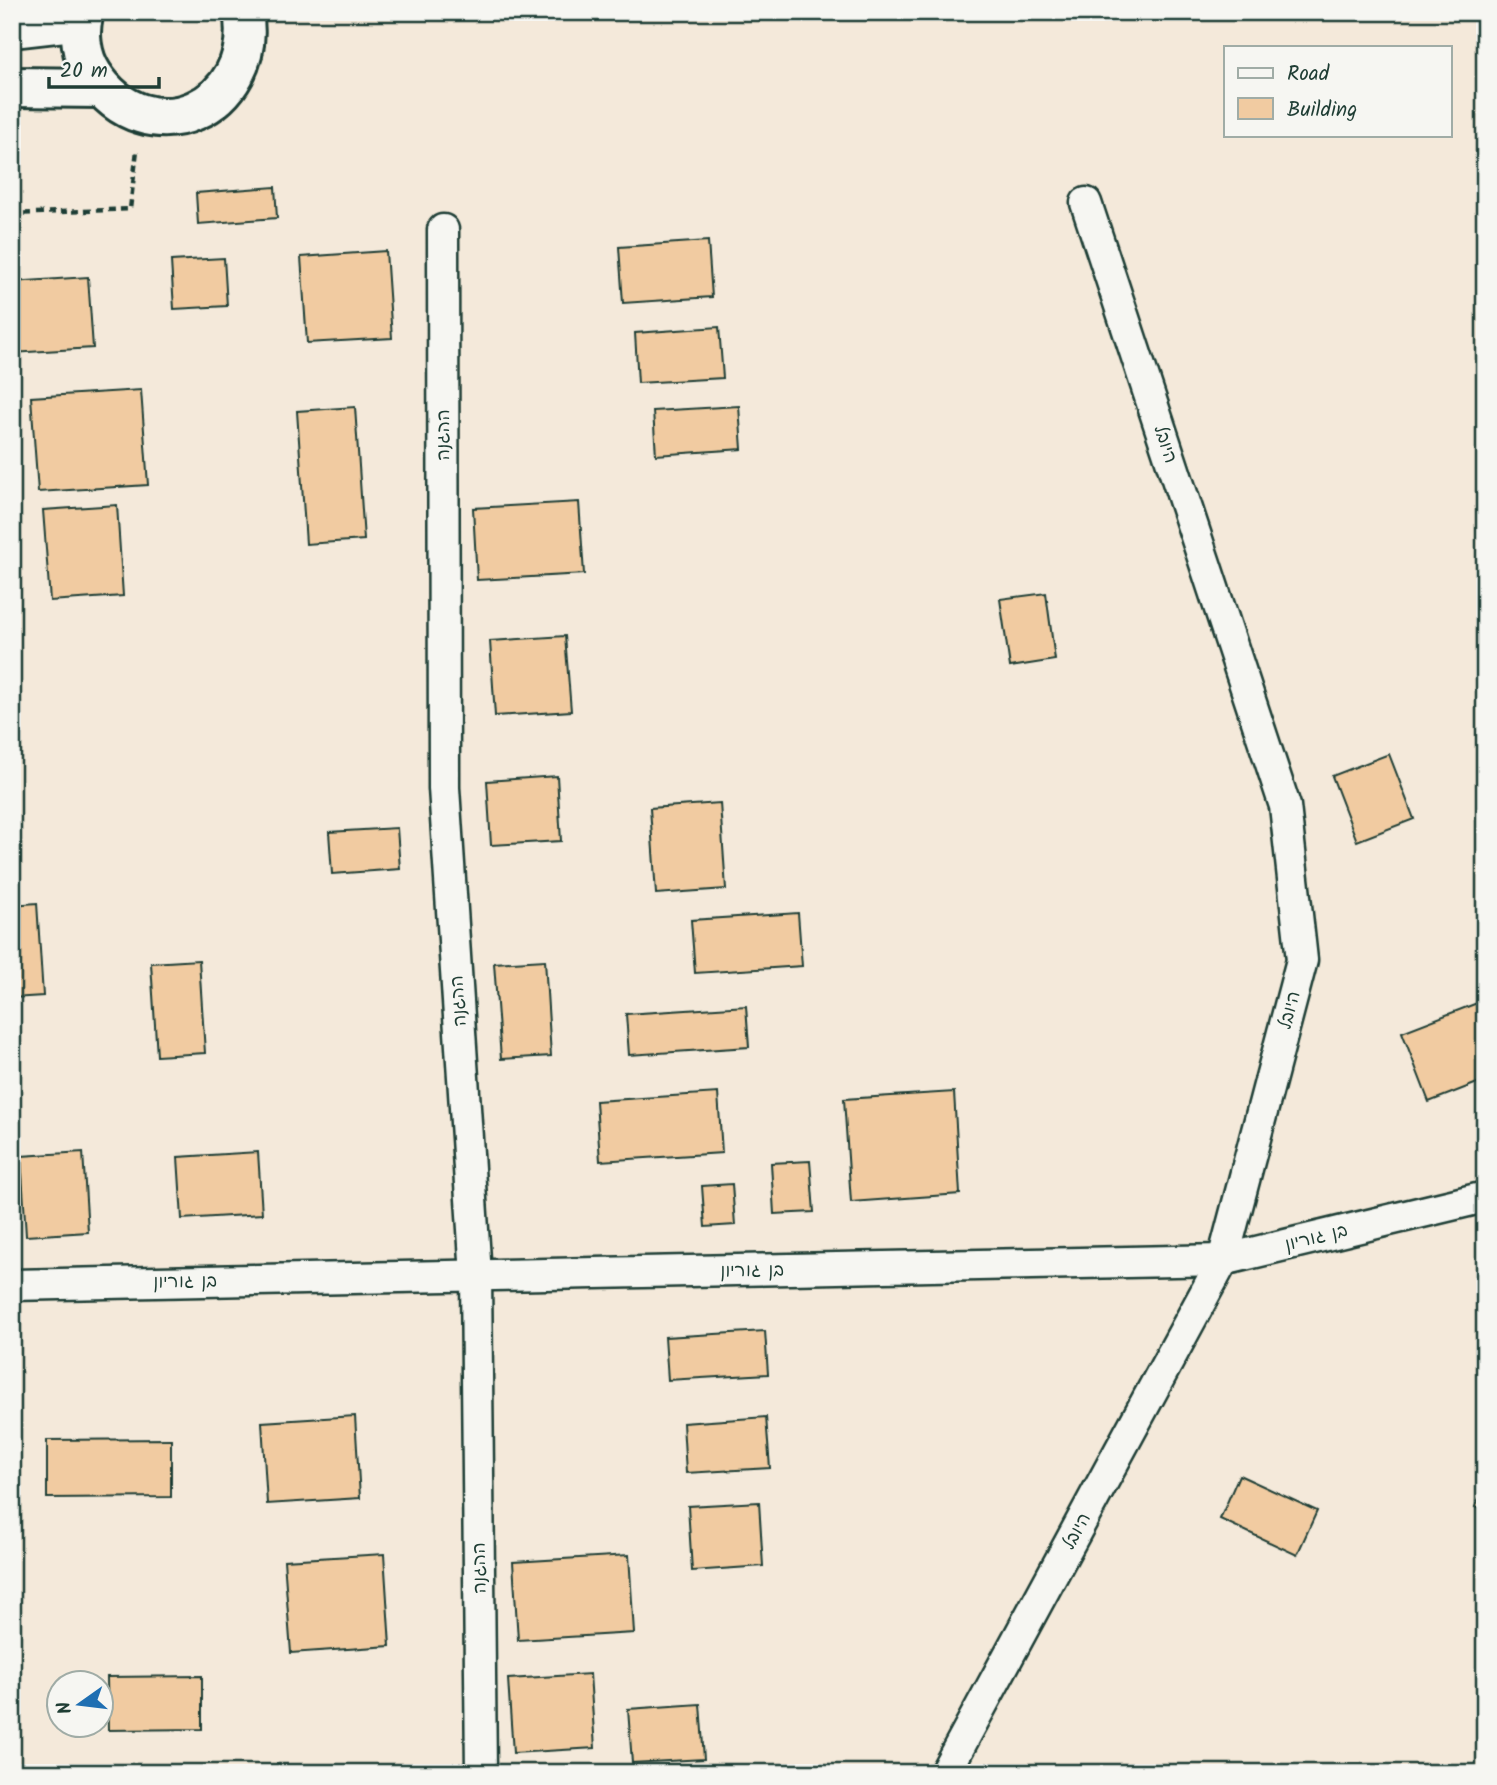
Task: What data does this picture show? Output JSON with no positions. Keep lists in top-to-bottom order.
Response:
{
  "streets": {
    "street": ["ההגנה", "היובל", "בן גוריון"]
  },
  "crossings": [
    ["ההגנה", "בן גוריון"],
    ["היובל", "בן גוריון"]
  ],
  "legend": ["Road", "Building"],
  "scale_bar": "20 m",
  "north": "left"
}
